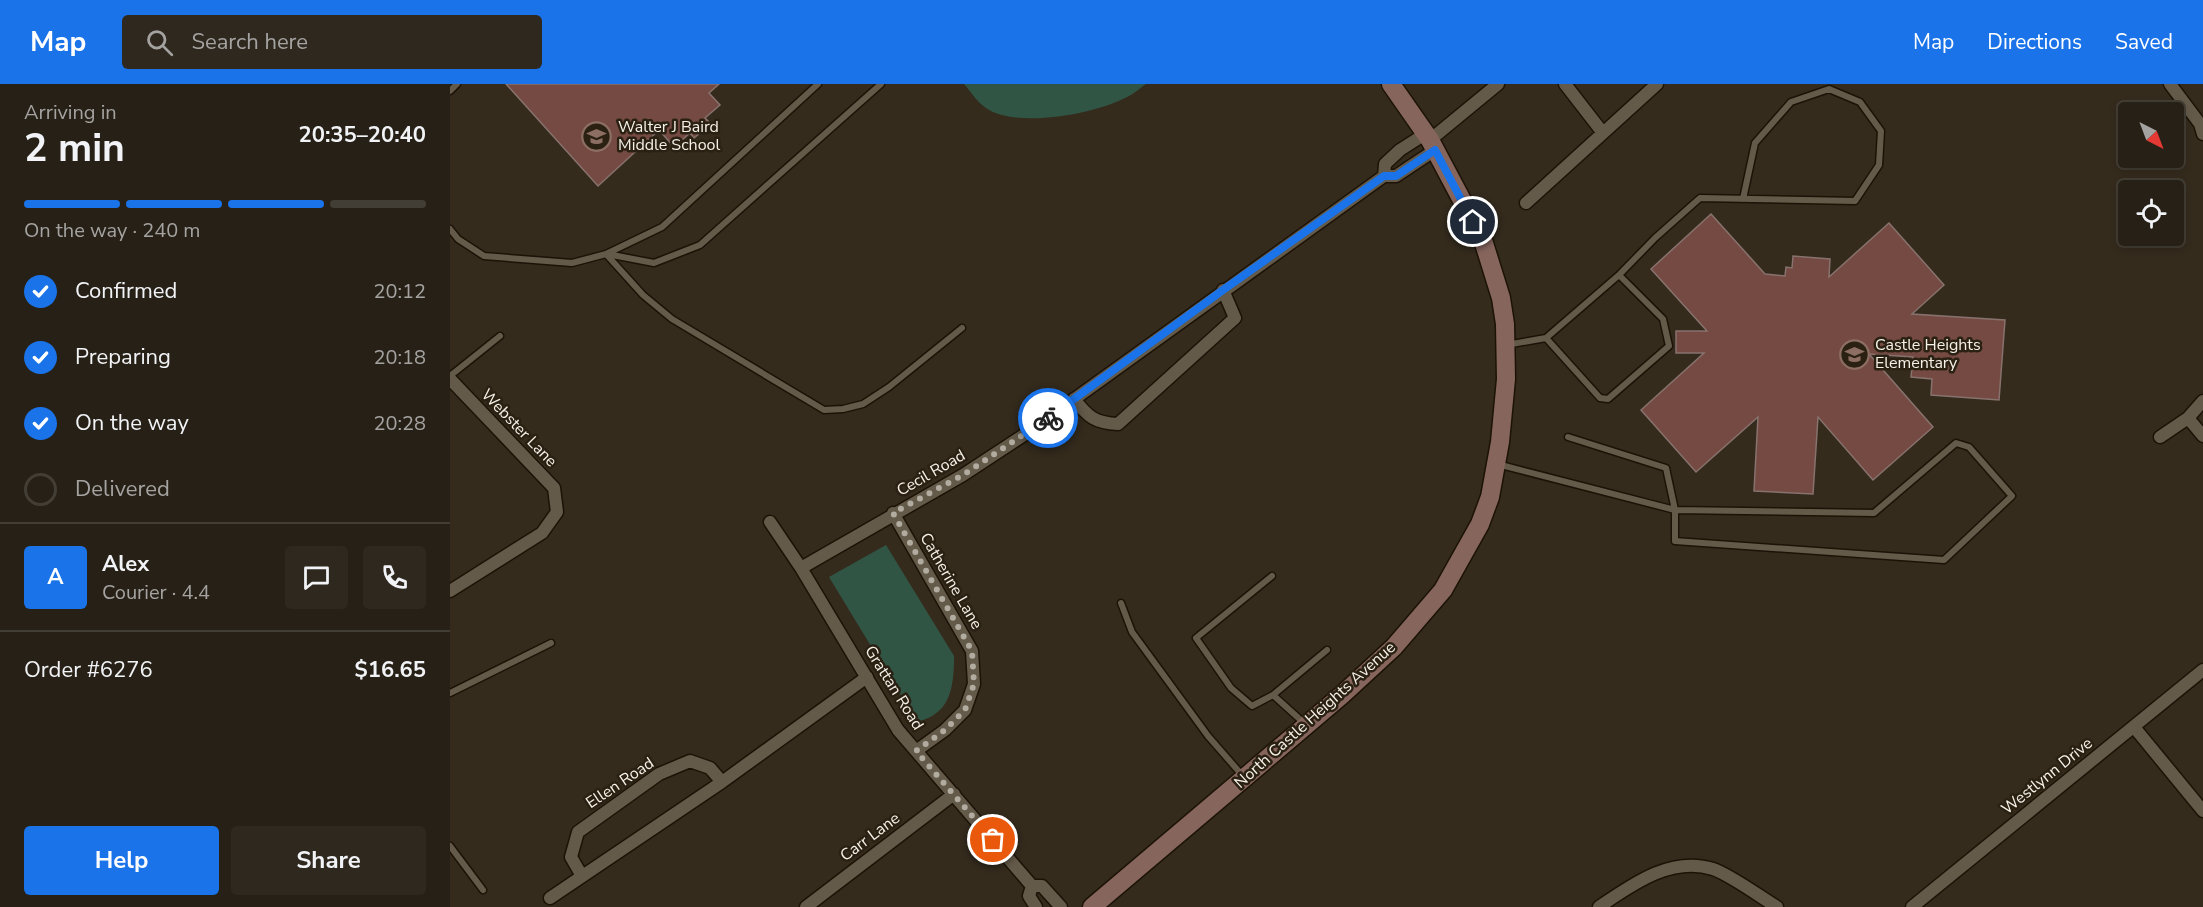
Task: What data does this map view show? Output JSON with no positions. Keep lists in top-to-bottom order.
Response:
{
  "streets": {
    "street": [
      "Webster Lane",
      "Cecil Road",
      "Catherine Lane",
      "Grattan Road",
      "North Castle Heights Avenue",
      "Westlynn Drive",
      "Ellen Road",
      "Carr Lane"
    ]
  },
  "crossings": [
    ["Cecil Road", "Catherine Lane"],
    ["Cecil Road", "Grattan Road"],
    ["Catherine Lane", "Grattan Road"],
    ["Grattan Road", "Carr Lane"]
  ],
  "places": {
    "school or university": ["Walter J Baird Middle School", "Castle Heights Elementary"]
  },
  "north": "bottom right",
  "page": {
    "header": "Map",
    "search": "Search here",
    "nav": ["Map", "Directions", "Saved"],
    "heading": ["2 min", "Arriving in", "20:35–20:40"],
    "panel": [
      "Alex",
      "Courier · 4.4",
      "Order #6276",
      "$16.65"
    ],
    "bar": "On the way · 240 m",
    "list": [
      ["Confirmed", "20:12"],
      ["Preparing", "20:18"],
      ["On the way", "20:28"],
      "Delivered"
    ],
    "round": "A",
    "buttons": ["Help", "Share"]
  }
}
